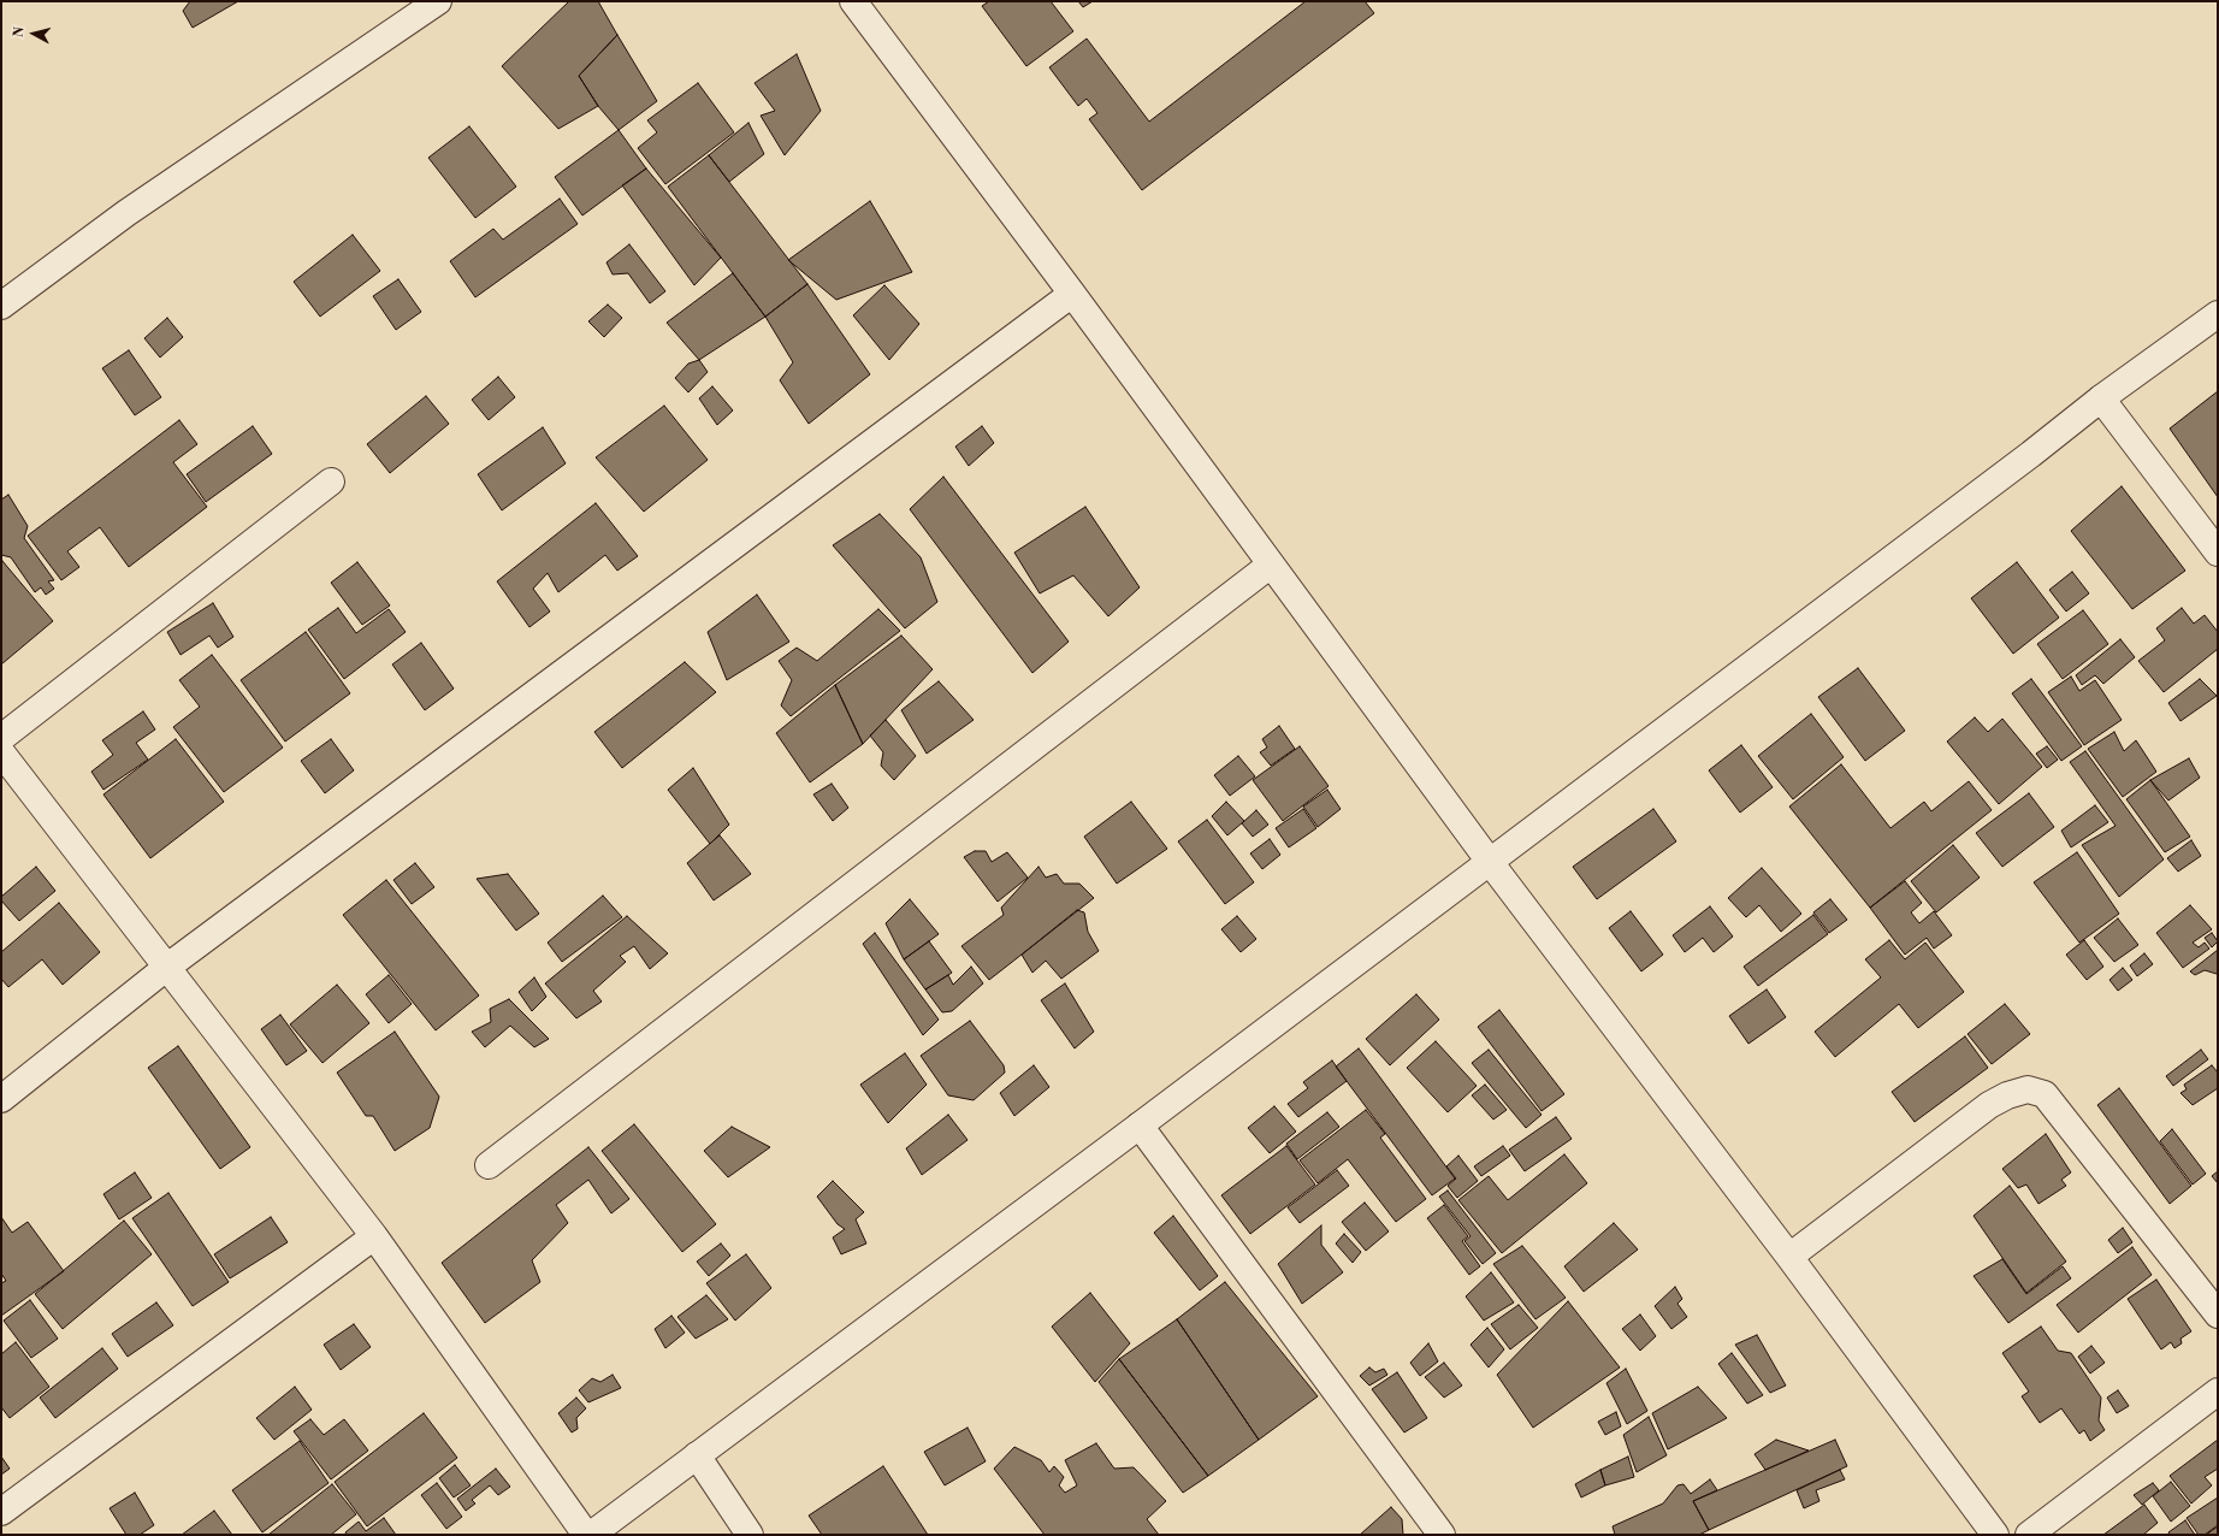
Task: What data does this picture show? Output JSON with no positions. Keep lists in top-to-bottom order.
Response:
{
  "north": "left"
}
